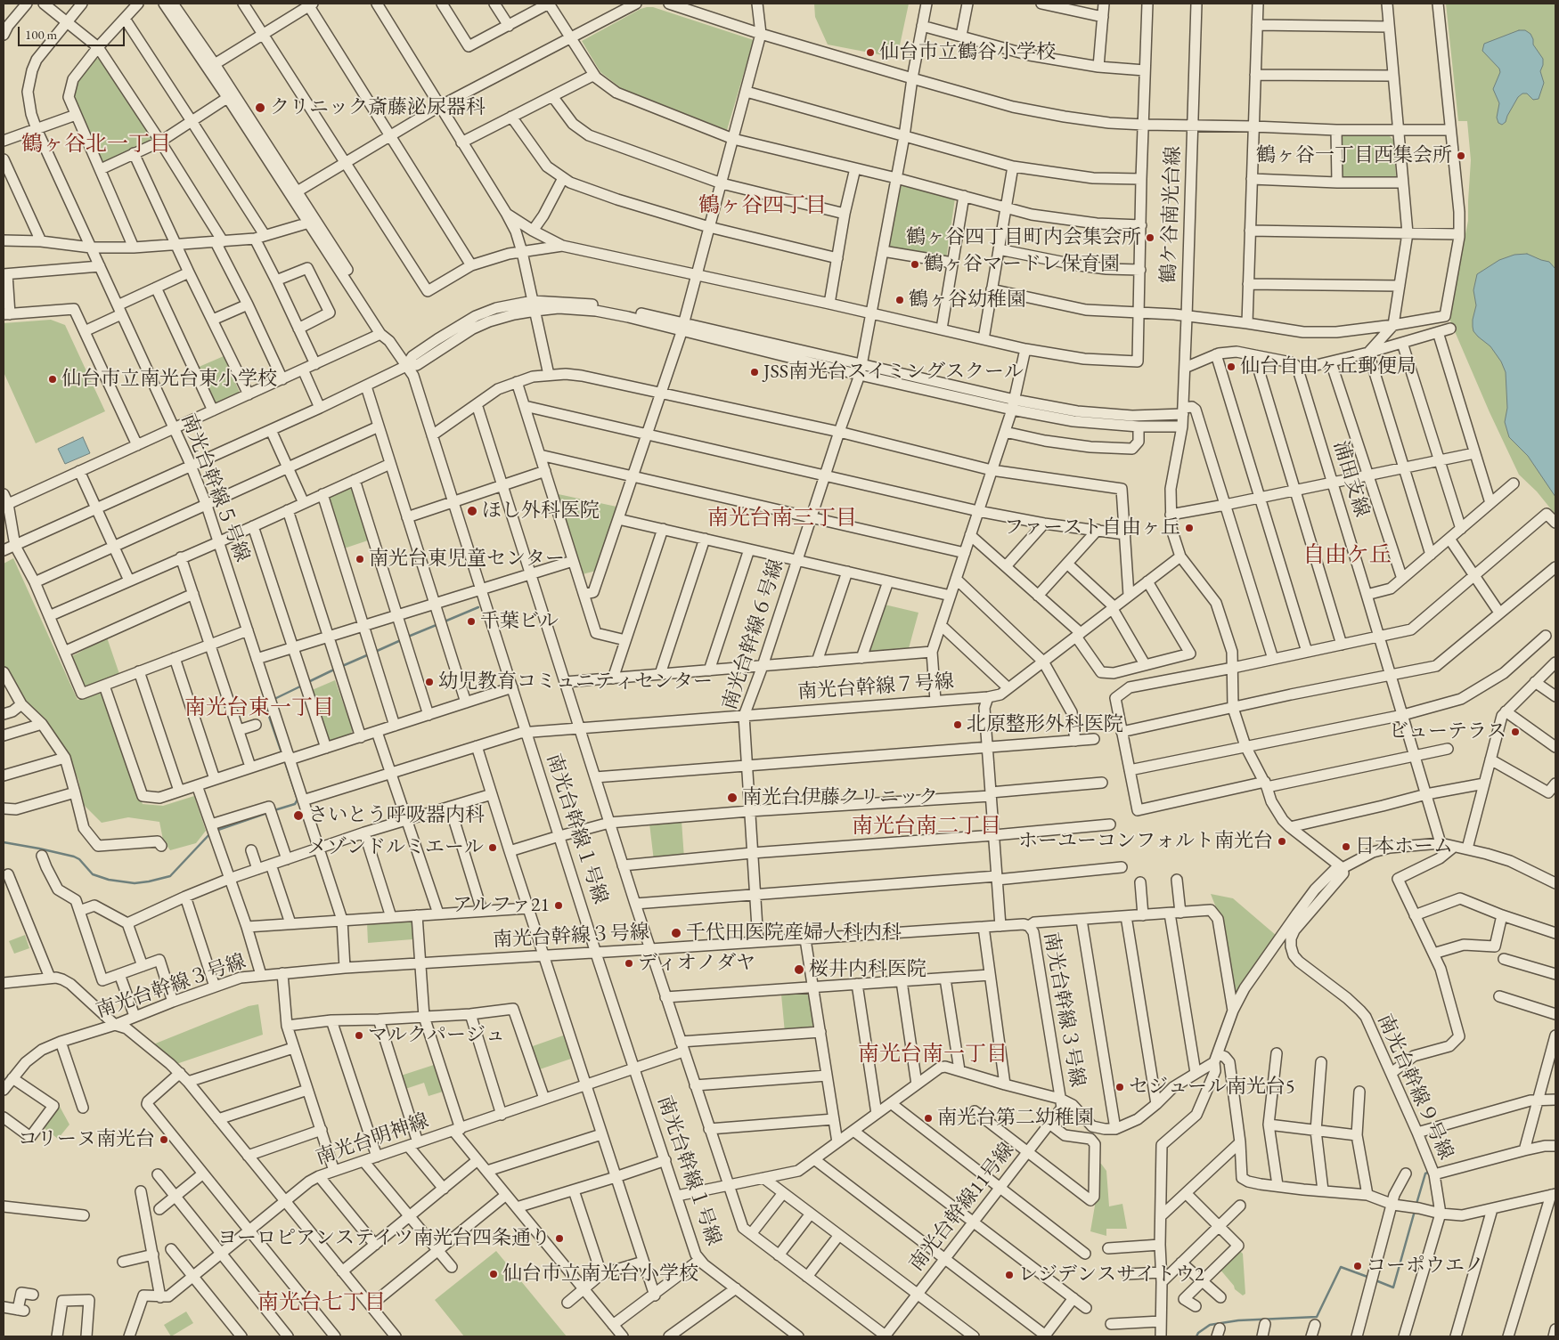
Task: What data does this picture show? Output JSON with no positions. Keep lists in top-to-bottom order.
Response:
{
  "streets": {
    "street": [
      "鶴ケ谷南光台線",
      "浦田支線",
      "南光台幹線５号線",
      "南光台幹線６号線",
      "南光台幹線７号線",
      "南光台幹線１号線",
      "南光台幹線３号線",
      "南光台幹線９号線",
      "南光台明神線",
      "南光台幹線11号線"
    ]
  },
  "crossings": [
    ["鶴ケ谷南光台線", "南光台幹線７号線"],
    ["南光台幹線５号線", "南光台幹線７号線"],
    ["南光台幹線５号線", "南光台幹線３号線"],
    ["南光台幹線６号線", "南光台幹線７号線"],
    ["南光台幹線６号線", "南光台幹線３号線"],
    ["南光台幹線７号線", "南光台幹線１号線"],
    ["南光台幹線１号線", "南光台幹線３号線"],
    ["南光台幹線１号線", "南光台明神線"],
    ["南光台幹線３号線", "南光台幹線11号線"]
  ],
  "districts": [
    "鶴ヶ谷北一丁目",
    "鶴ヶ谷四丁目",
    "南光台南三丁目",
    "自由ケ丘",
    "南光台東一丁目",
    "南光台南二丁目",
    "南光台南一丁目",
    "南光台七丁目"
  ],
  "places": [
    "仙台市立鶴谷小学校",
    "クリニック斎藤泌尿器科",
    "鶴ヶ谷一丁目西集会所",
    "鶴ヶ谷四丁目町内会集会所",
    "鶴ヶ谷マードレ保育園",
    "鶴ヶ谷幼稚園",
    "仙台自由ヶ丘郵便局",
    "JSS南光台スイミングスクール",
    "仙台市立南光台東小学校",
    "ほし外科医院",
    "ファースト自由ヶ丘",
    "南光台東児童センター",
    "千葉ビル",
    "幼児教育コミュニティセンター",
    "北原整形外科医院",
    "ビューテラス",
    "南光台伊藤クリニック",
    "さいとう呼吸器内科",
    "ホーユーコンフォルト南光台",
    "日本ホーム",
    "メゾンドルミエール",
    "アルファ21",
    "千代田医院産婦人科内科",
    "ディオノダヤ",
    "桜井内科医院",
    "マルクパージュ",
    "セジュール南光台5",
    "南光台第二幼稚園",
    "コリーヌ南光台",
    "ヨーロピアンステイツ南光台四条通り",
    "コーポウエノ",
    "仙台市立南光台小学校",
    "レジデンスサイトウ2"
  ],
  "scale_bar": "100 m"
}
